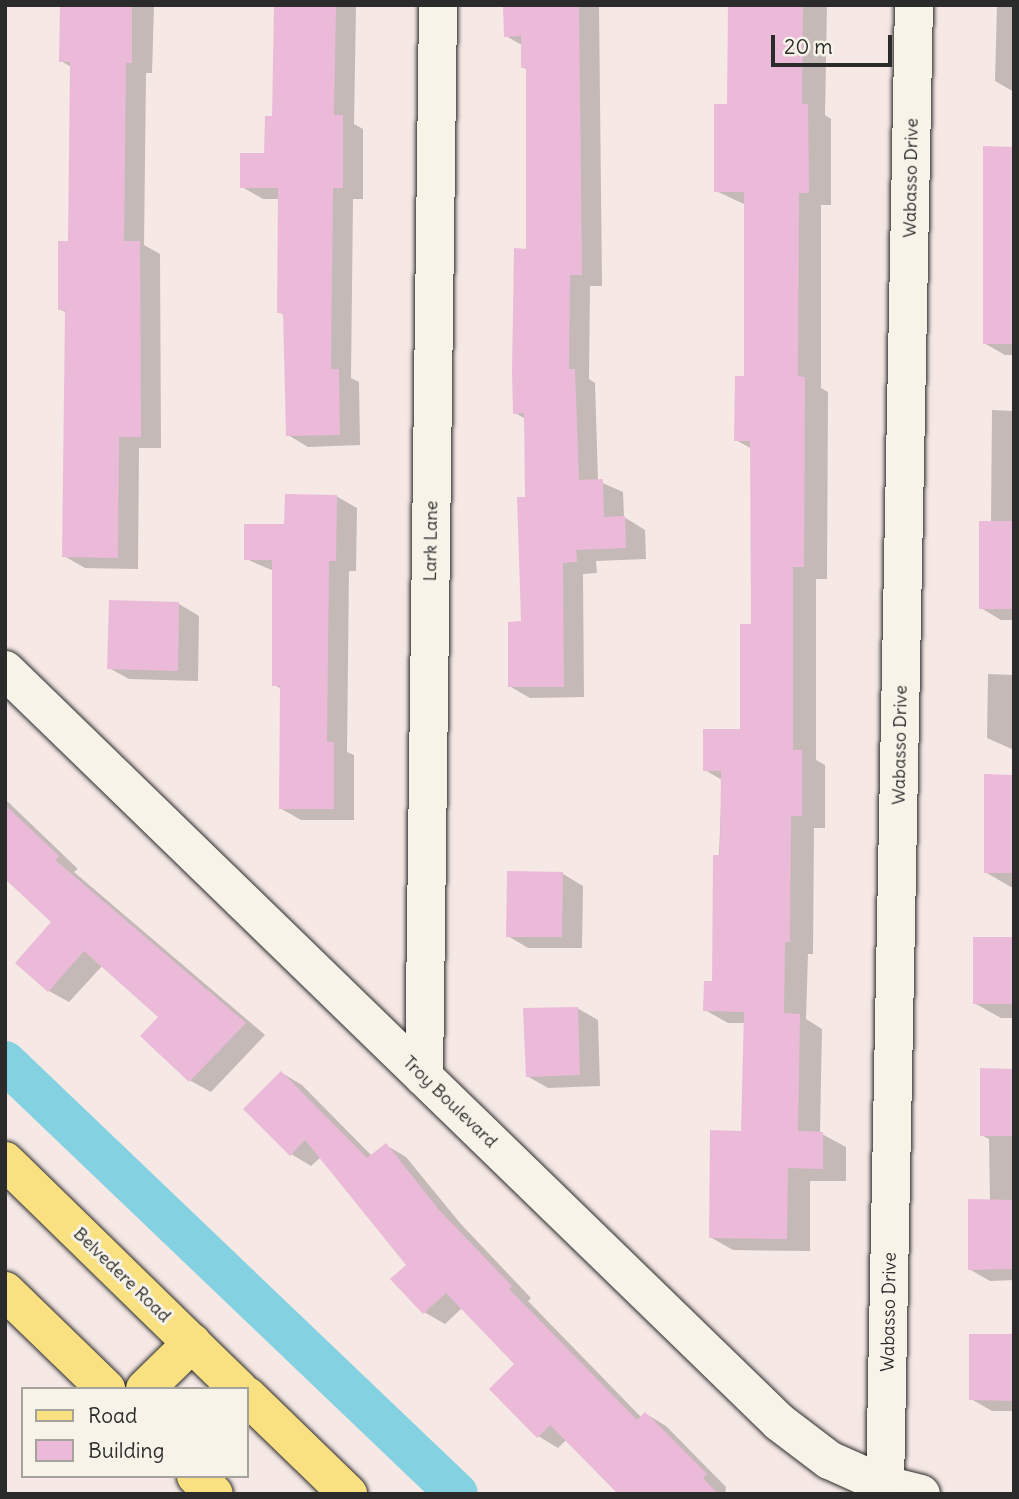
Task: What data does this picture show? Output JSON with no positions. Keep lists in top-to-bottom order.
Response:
{
  "streets": {
    "main road": ["Belvedere Road"],
    "street": ["Wabasso Drive", "Lark Lane", "Troy Boulevard"]
  },
  "crossings": [
    ["Wabasso Drive", "Troy Boulevard"],
    ["Lark Lane", "Troy Boulevard"]
  ],
  "legend": ["Road", "Building"],
  "scale_bar": "20 m"
}
